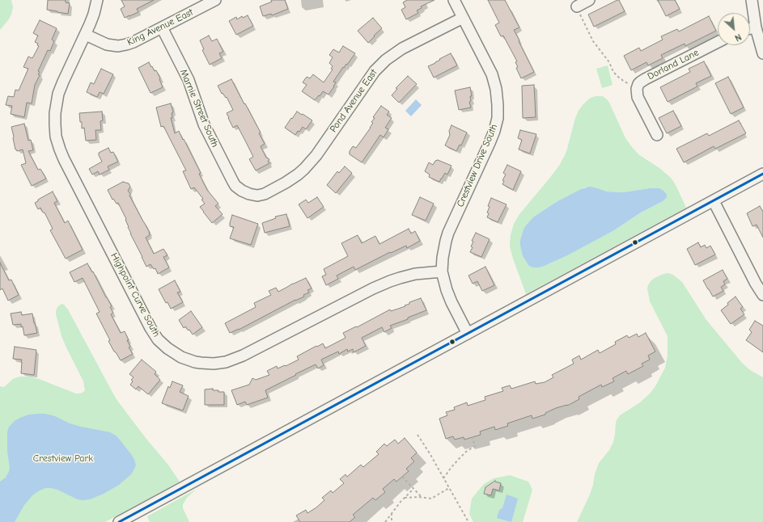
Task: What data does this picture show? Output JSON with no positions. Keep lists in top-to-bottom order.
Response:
{
  "streets": {
    "street": [
      "King Avenue East",
      "Dorland Lane",
      "Pond Avenue East",
      "Marnie Street South",
      "Crestview Drive South",
      "Highpoint Curve South"
    ]
  },
  "crossings": [
    ["King Avenue East", "Marnie Street South"],
    ["King Avenue East", "Highpoint Curve South"],
    ["Pond Avenue East", "Marnie Street South"],
    ["Pond Avenue East", "Crestview Drive South"],
    ["Crestview Drive South", "Highpoint Curve South"]
  ],
  "parks": ["Crestview Park"],
  "north": "bottom right"
}
